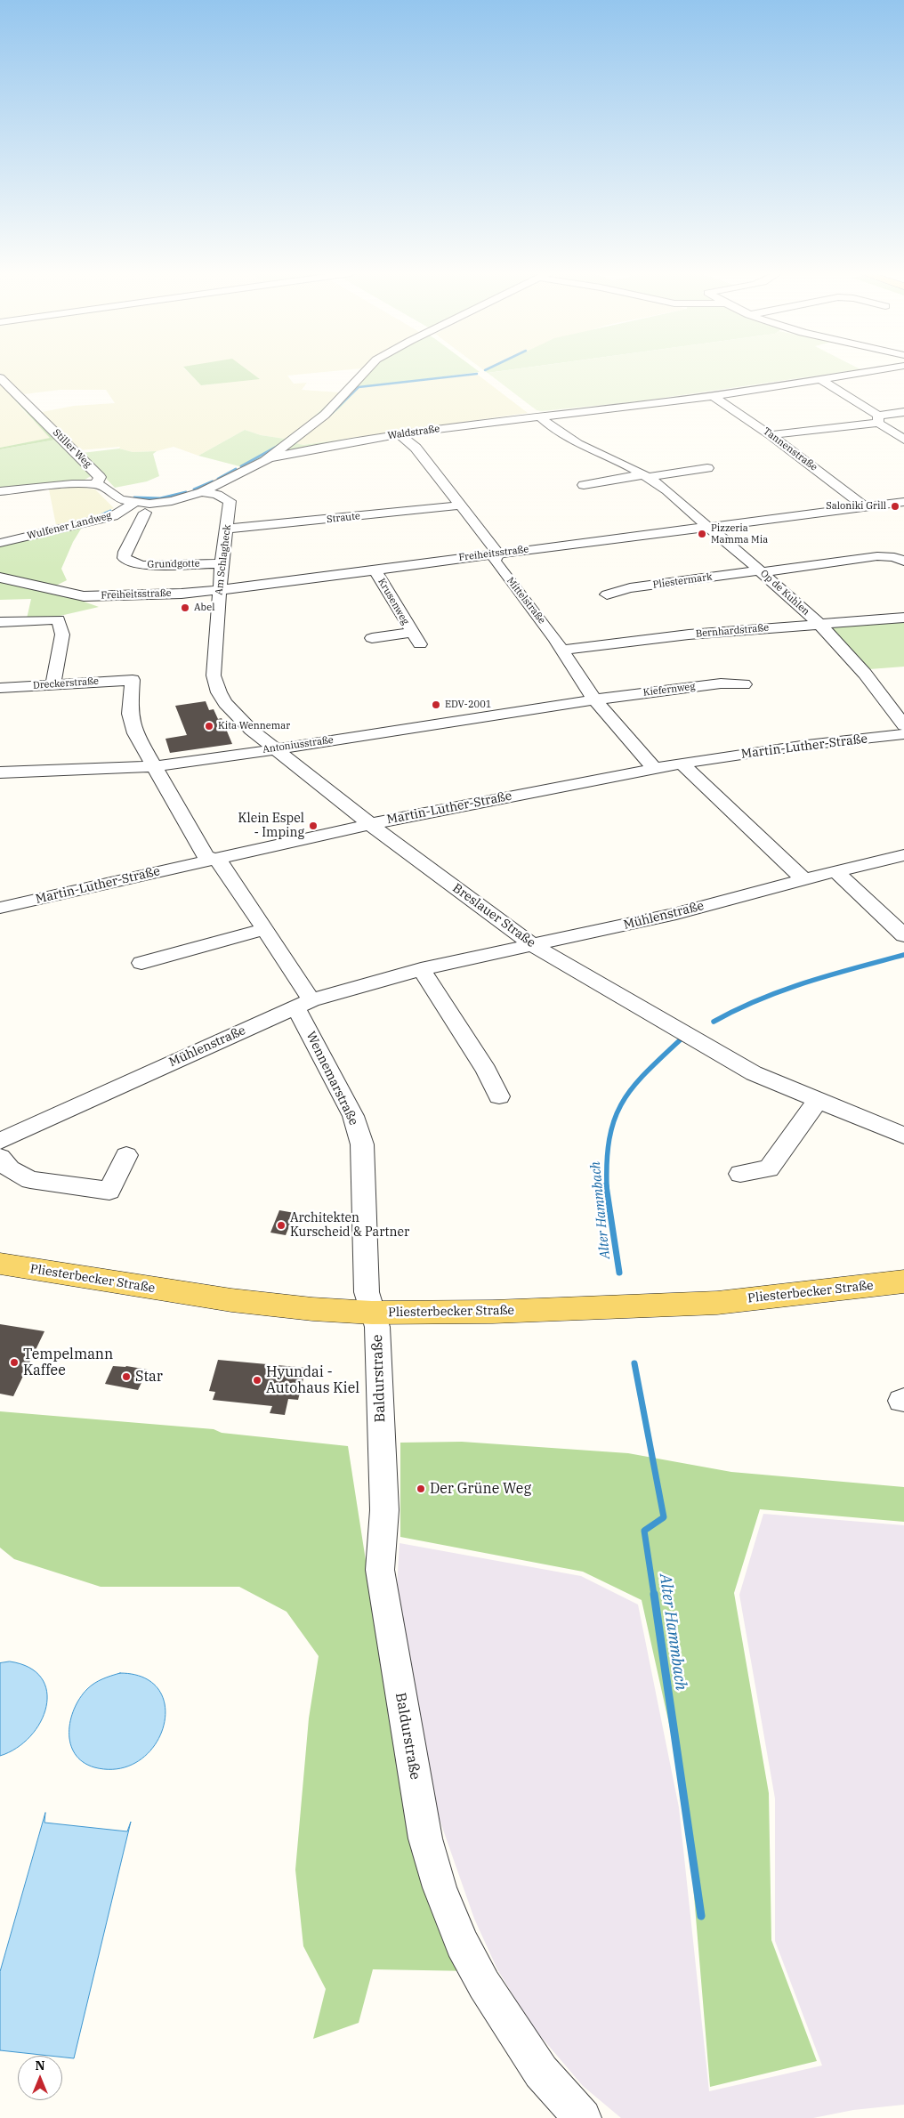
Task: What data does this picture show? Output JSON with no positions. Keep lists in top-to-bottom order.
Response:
{
  "streets": {
    "main road": ["Pliesterbecker Straße"],
    "street": [
      "Waldstraße",
      "Stiller Weg",
      "Tannenstraße",
      "Straute",
      "Wulfener Landweg",
      "Freiheitsstraße",
      "Am Schlagheck",
      "Grundgotte",
      "Pliestermark",
      "Op de Kuhlen",
      "Mittelstraße",
      "Krusenweg",
      "Bernhardstraße",
      "Dreckerstraße",
      "Kiefernweg",
      "Antoniusstraße",
      "Martin-Luther-Straße",
      "Breslauer Straße",
      "Mühlenstraße",
      "Wennemarstraße",
      "Baldurstraße"
    ]
  },
  "crossings": [
    ["Waldstraße", "Tannenstraße"],
    ["Waldstraße", "Op de Kuhlen"],
    ["Waldstraße", "Mittelstraße"],
    ["Tannenstraße", "Freiheitsstraße"],
    ["Straute", "Am Schlagheck"],
    ["Straute", "Mittelstraße"],
    ["Freiheitsstraße", "Am Schlagheck"],
    ["Freiheitsstraße", "Op de Kuhlen"],
    ["Freiheitsstraße", "Mittelstraße"],
    ["Freiheitsstraße", "Krusenweg"],
    ["Am Schlagheck", "Grundgotte"],
    ["Am Schlagheck", "Breslauer Straße"],
    ["Pliestermark", "Op de Kuhlen"],
    ["Op de Kuhlen", "Bernhardstraße"],
    ["Mittelstraße", "Bernhardstraße"],
    ["Mittelstraße", "Kiefernweg"],
    ["Mittelstraße", "Antoniusstraße"],
    ["Mittelstraße", "Martin-Luther-Straße"],
    ["Dreckerstraße", "Wennemarstraße"],
    ["Kiefernweg", "Antoniusstraße"],
    ["Antoniusstraße", "Breslauer Straße"],
    ["Antoniusstraße", "Wennemarstraße"],
    ["Martin-Luther-Straße", "Breslauer Straße"],
    ["Martin-Luther-Straße", "Wennemarstraße"],
    ["Breslauer Straße", "Mühlenstraße"],
    ["Mühlenstraße", "Wennemarstraße"],
    ["Wennemarstraße", "Pliesterbecker Straße"],
    ["Wennemarstraße", "Baldurstraße"],
    ["Pliesterbecker Straße", "Baldurstraße"]
  ],
  "water": ["Alter Hammbach"],
  "places": [
    "Saloniki Grill",
    "Pizzeria Mamma Mia",
    "Abel",
    "EDV-2001",
    "Kita Wennemar",
    "Klein Espel - Imping",
    "Architekten Kurscheid & Partner",
    "Tempelmann Kaffee",
    "Star",
    "Hyundai - Autohaus Kiel",
    "Der Grüne Weg"
  ],
  "north": "top"
}
